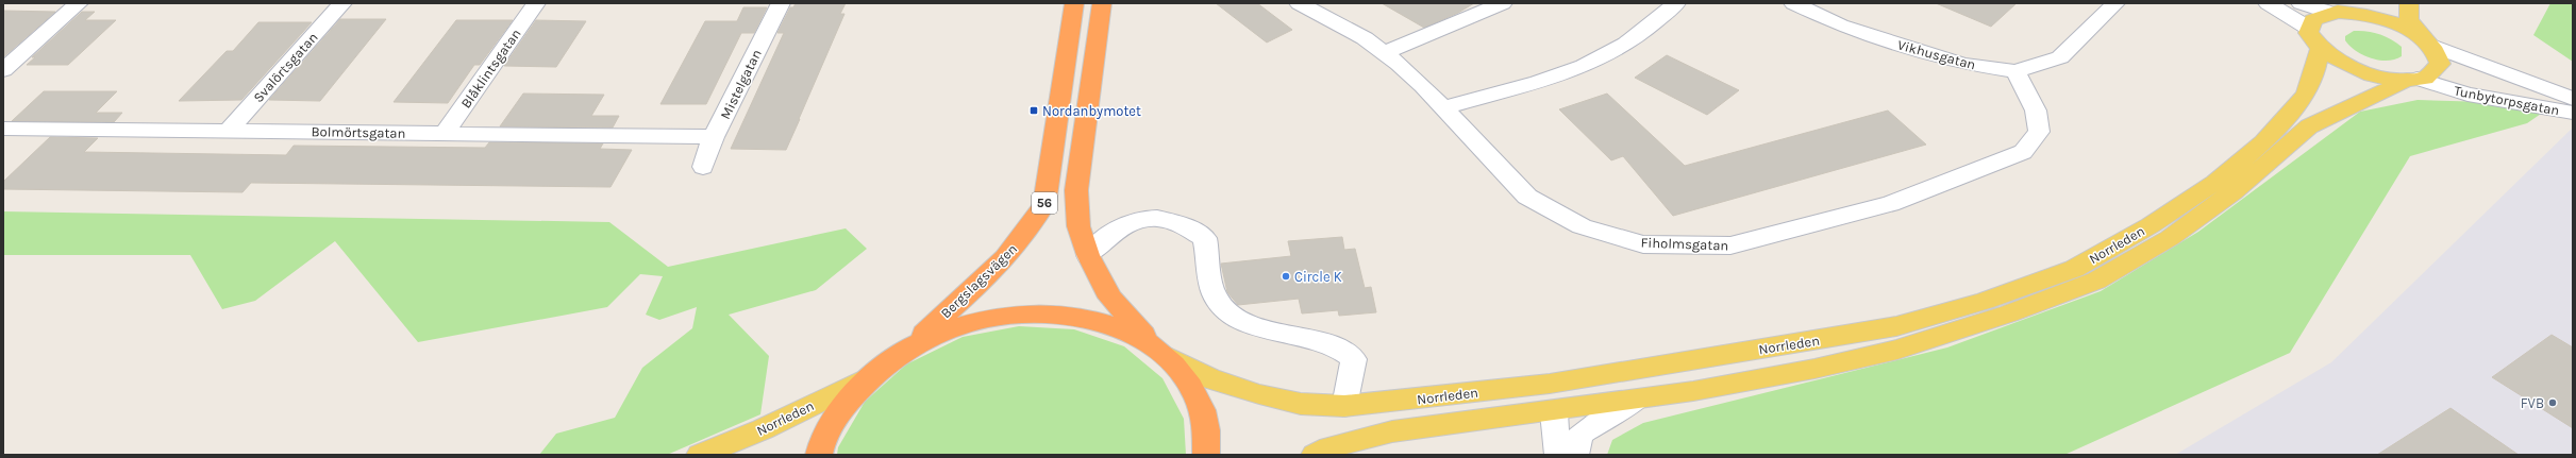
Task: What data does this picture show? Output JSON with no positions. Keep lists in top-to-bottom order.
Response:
{
  "streets": {
    "highway": ["56", "Bergslagsvägen"],
    "main road": ["Norrleden"],
    "street": [
      "Vikhusgatan",
      "Svalörtsgatan",
      "Blåklintsgatan",
      "Mistelgatan",
      "Tunbytorpsgatan",
      "Bolmörtsgatan",
      "Fiholmsgatan"
    ]
  },
  "crossings": [
    ["Vikhusgatan", "Fiholmsgatan"],
    ["Svalörtsgatan", "Bolmörtsgatan"],
    ["Blåklintsgatan", "Bolmörtsgatan"],
    ["Mistelgatan", "Bolmörtsgatan"],
    ["Tunbytorpsgatan", "Norrleden"],
    ["56", "Norrleden"],
    ["56", "Bergslagsvägen"]
  ],
  "places": {
    "transit": ["Nordanbymotet"],
    "other": ["Circle K", "FVB"]
  }
}
